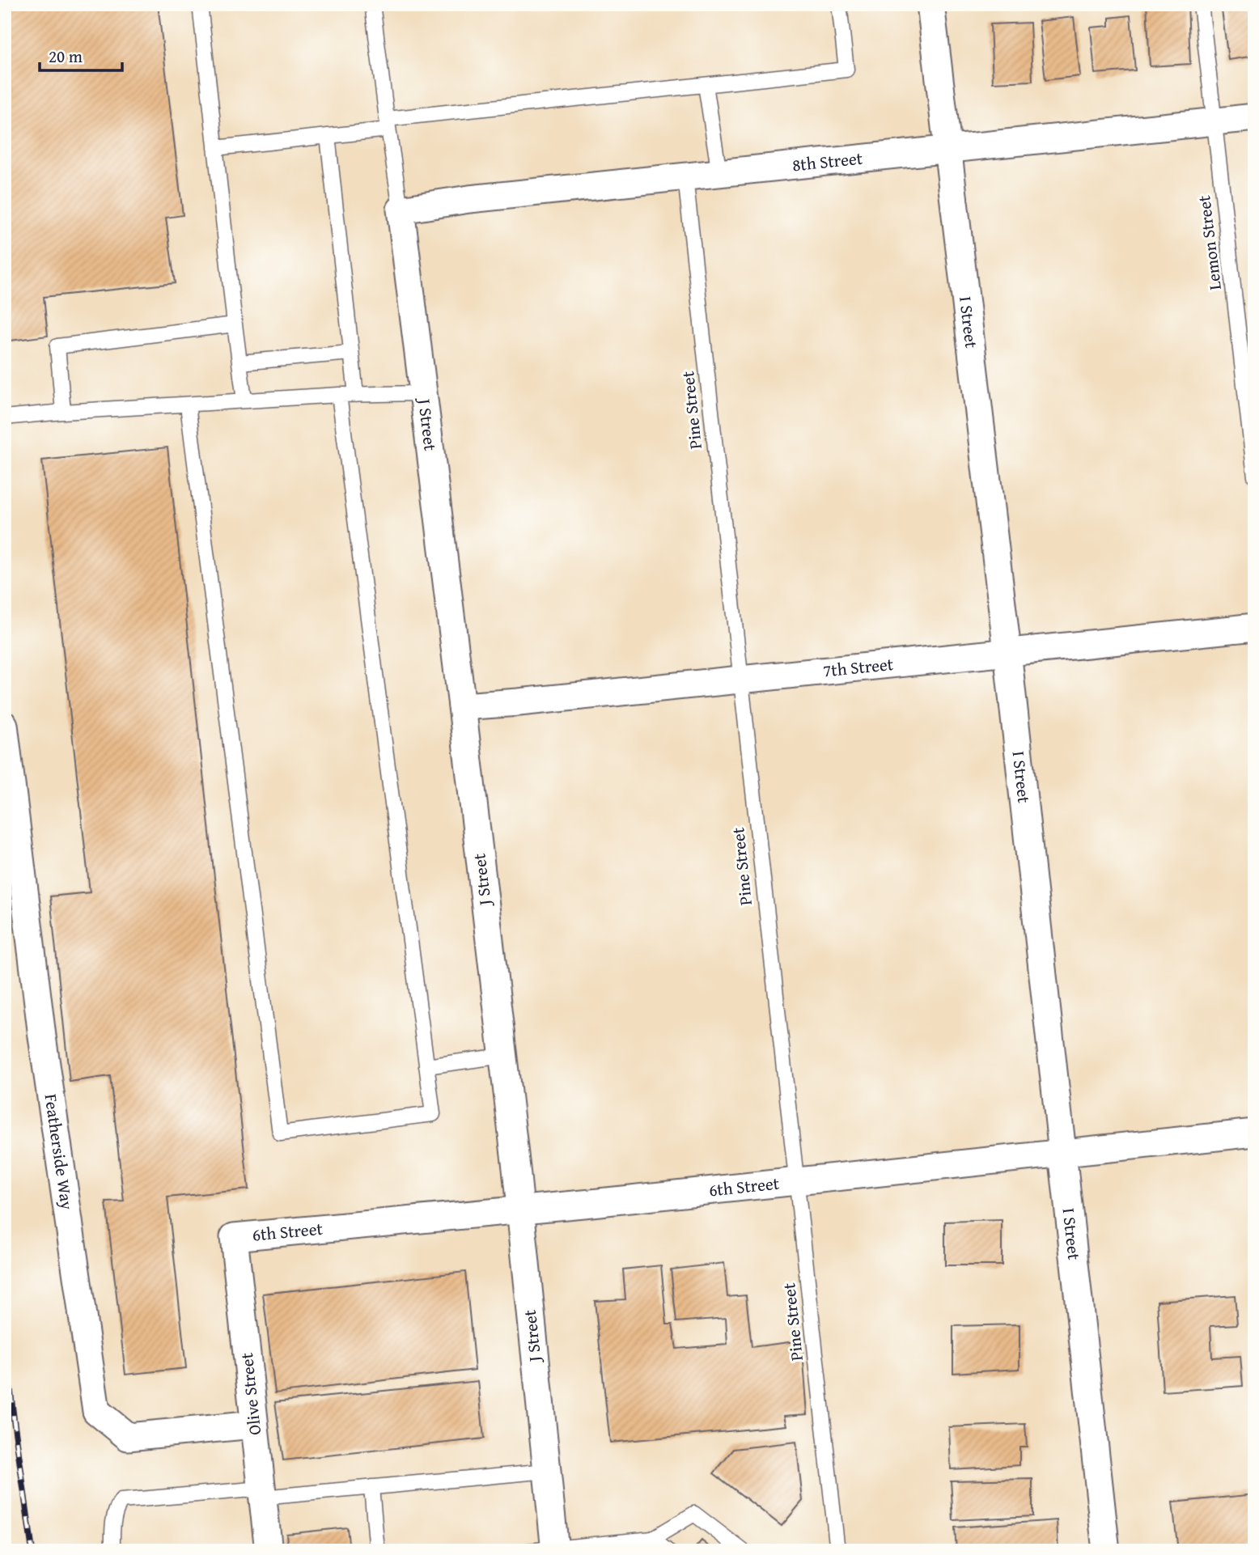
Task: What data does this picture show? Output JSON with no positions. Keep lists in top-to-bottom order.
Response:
{
  "streets": {
    "street": [
      "8th Street",
      "I Street",
      "J Street",
      "7th Street",
      "Featherside Way",
      "6th Street",
      "Olive Street"
    ],
    "lane": ["Lemon Street", "Pine Street"]
  },
  "crossings": [
    ["8th Street", "Lemon Street"],
    ["8th Street", "I Street"],
    ["8th Street", "Pine Street"],
    ["8th Street", "J Street"],
    ["I Street", "7th Street"],
    ["I Street", "6th Street"],
    ["Pine Street", "7th Street"],
    ["Pine Street", "6th Street"],
    ["J Street", "7th Street"],
    ["J Street", "6th Street"],
    ["Featherside Way", "Olive Street"],
    ["6th Street", "Olive Street"]
  ],
  "scale_bar": "20 m"
}
